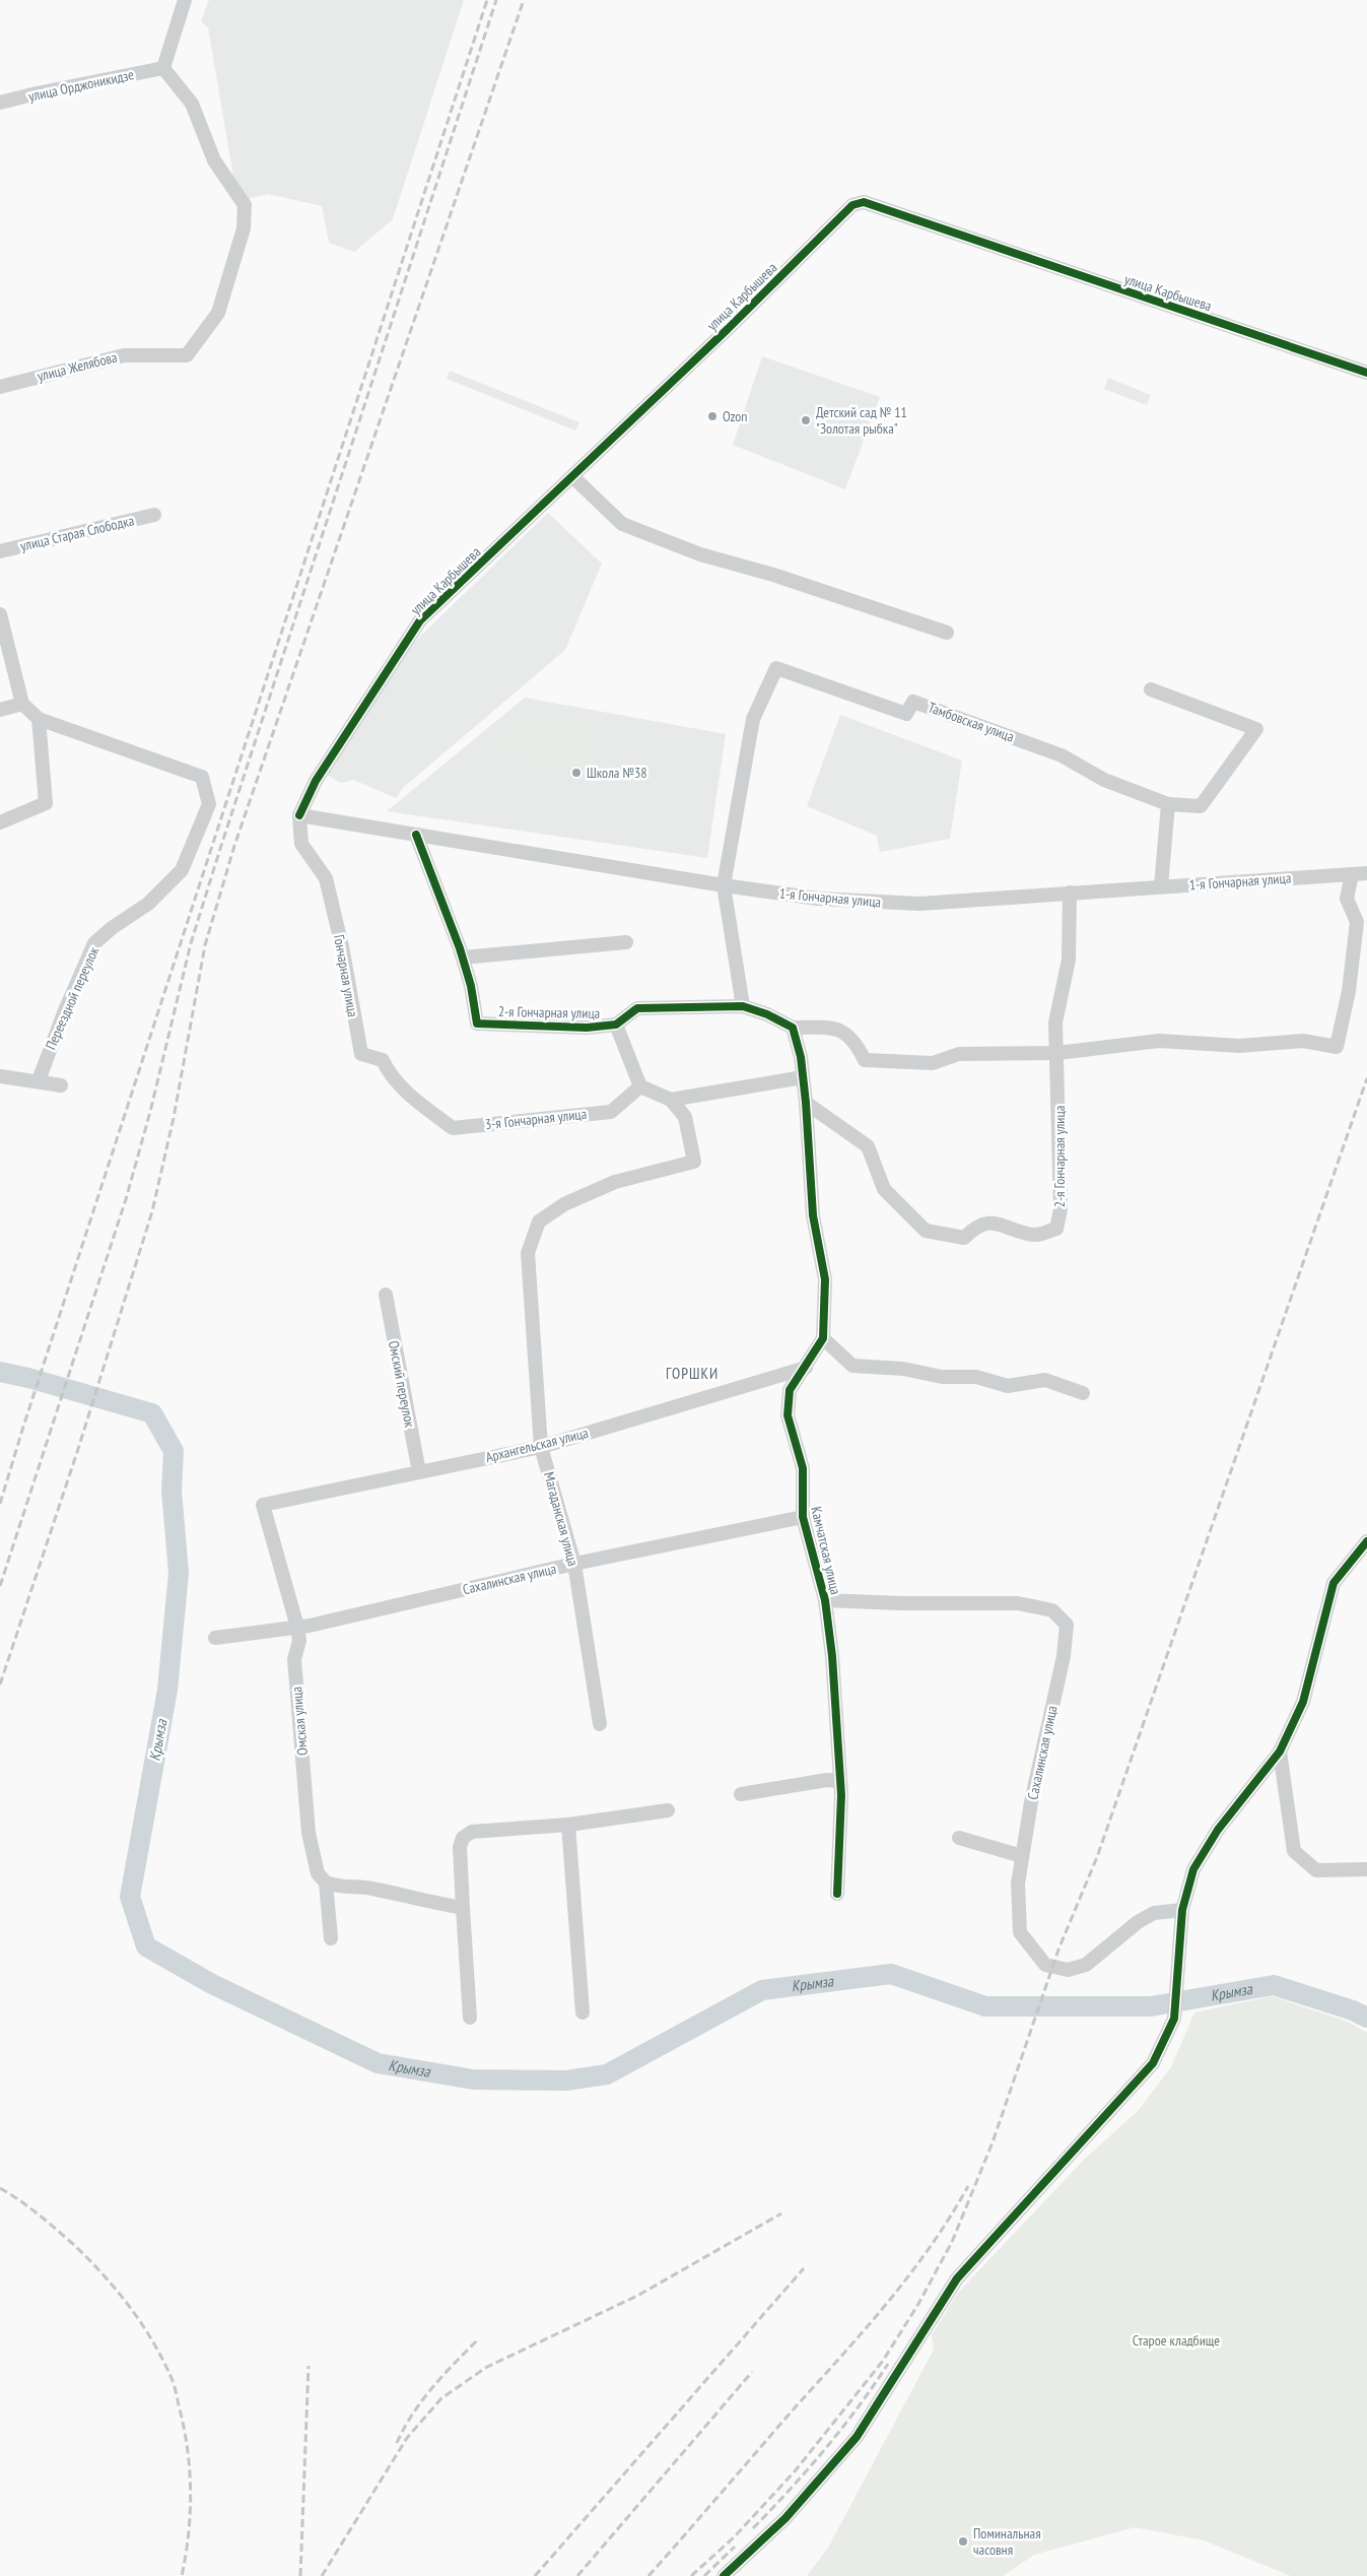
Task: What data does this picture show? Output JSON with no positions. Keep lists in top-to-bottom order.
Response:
{
  "streets": {
    "street": [
      "улица Орджоникидзе",
      "улица Карбышева",
      "улица Желябова",
      "улица Старая Слободка",
      "Тамбовская улица",
      "1-я Гончарная улица",
      "Гончарная улица",
      "Переездной переулок",
      "2-я Гончарная улица",
      "3-я Гончарная улица",
      "Омский переулок",
      "Архангельская улица",
      "Магаданская улица",
      "Камчатская улица",
      "Сахалинская улица",
      "Омская улица"
    ]
  },
  "crossings": [
    ["улица Орджоникидзе", "улица Желябова"],
    ["улица Карбышева", "1-я Гончарная улица"],
    ["улица Карбышева", "Гончарная улица"],
    ["Тамбовская улица", "1-я Гончарная улица"],
    ["1-я Гончарная улица", "Гончарная улица"],
    ["1-я Гончарная улица", "2-я Гончарная улица"],
    ["Гончарная улица", "3-я Гончарная улица"],
    ["2-я Гончарная улица", "Камчатская улица"],
    ["Омский переулок", "Архангельская улица"],
    ["Архангельская улица", "Магаданская улица"],
    ["Архангельская улица", "Камчатская улица"],
    ["Архангельская улица", "Омская улица"],
    ["Магаданская улица", "Сахалинская улица"],
    ["Камчатская улица", "Сахалинская улица"],
    ["Сахалинская улица", "Омская улица"]
  ],
  "districts": ["ГОРШКИ"],
  "water": ["Крымза"],
  "parks": ["Старое кладбище"],
  "places": [
    "Ozon",
    "Детский сад № 11 \"Золотая рыбка\"",
    "Школа №38",
    "Поминальная часовня"
  ]
}
